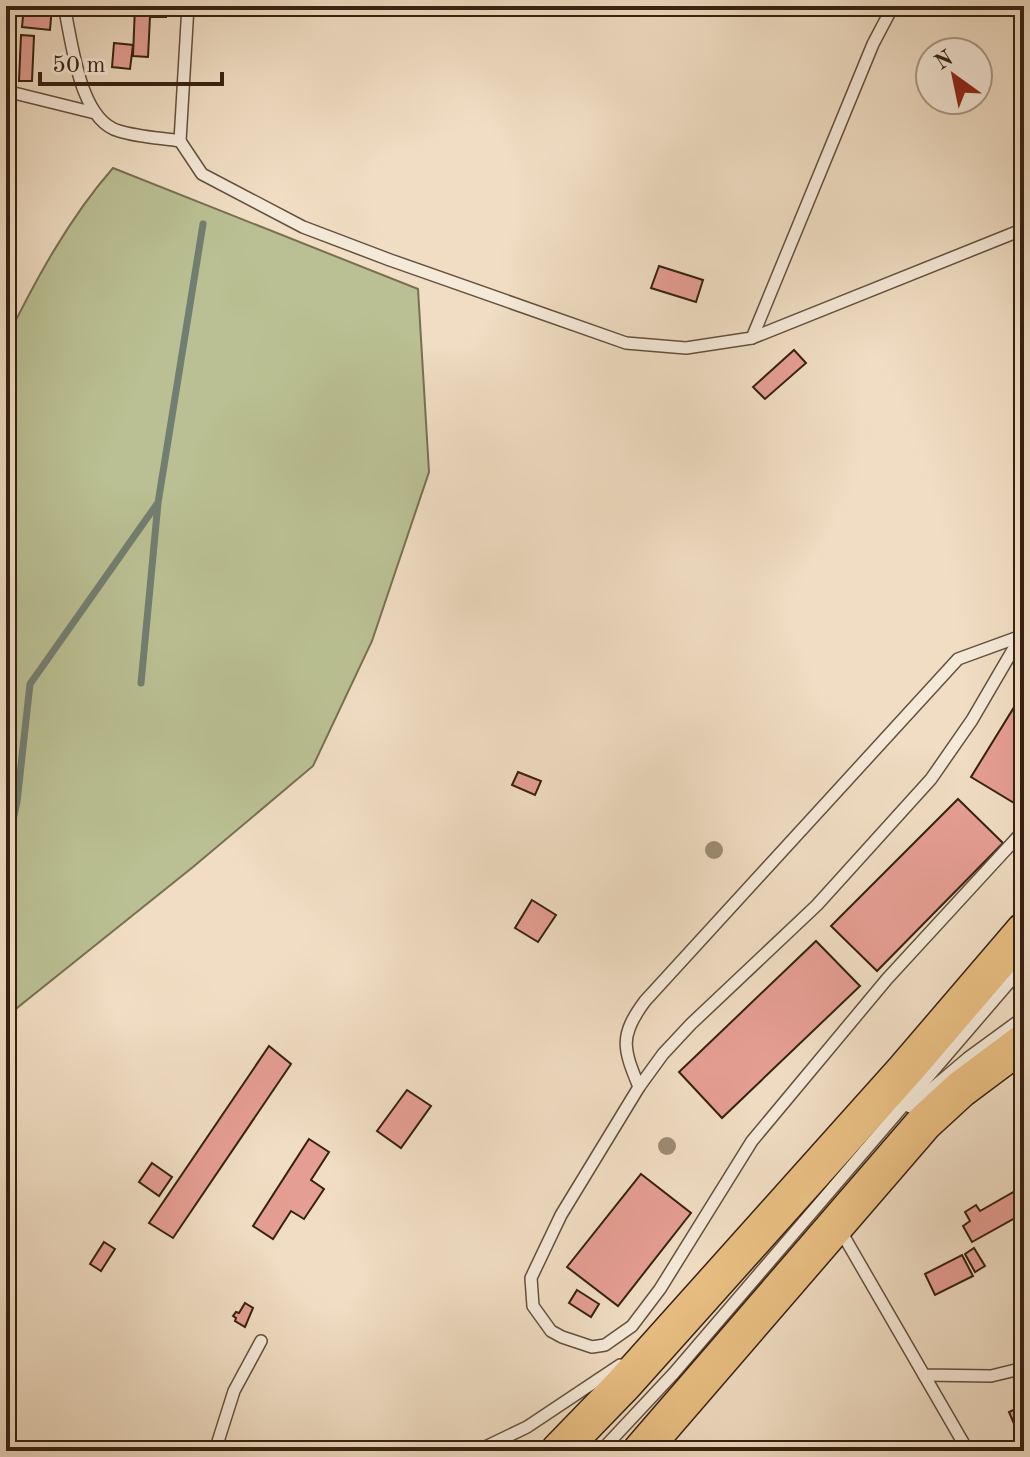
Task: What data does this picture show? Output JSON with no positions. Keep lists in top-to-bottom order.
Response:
{
  "scale_bar": "50 m",
  "north": "top left"
}
